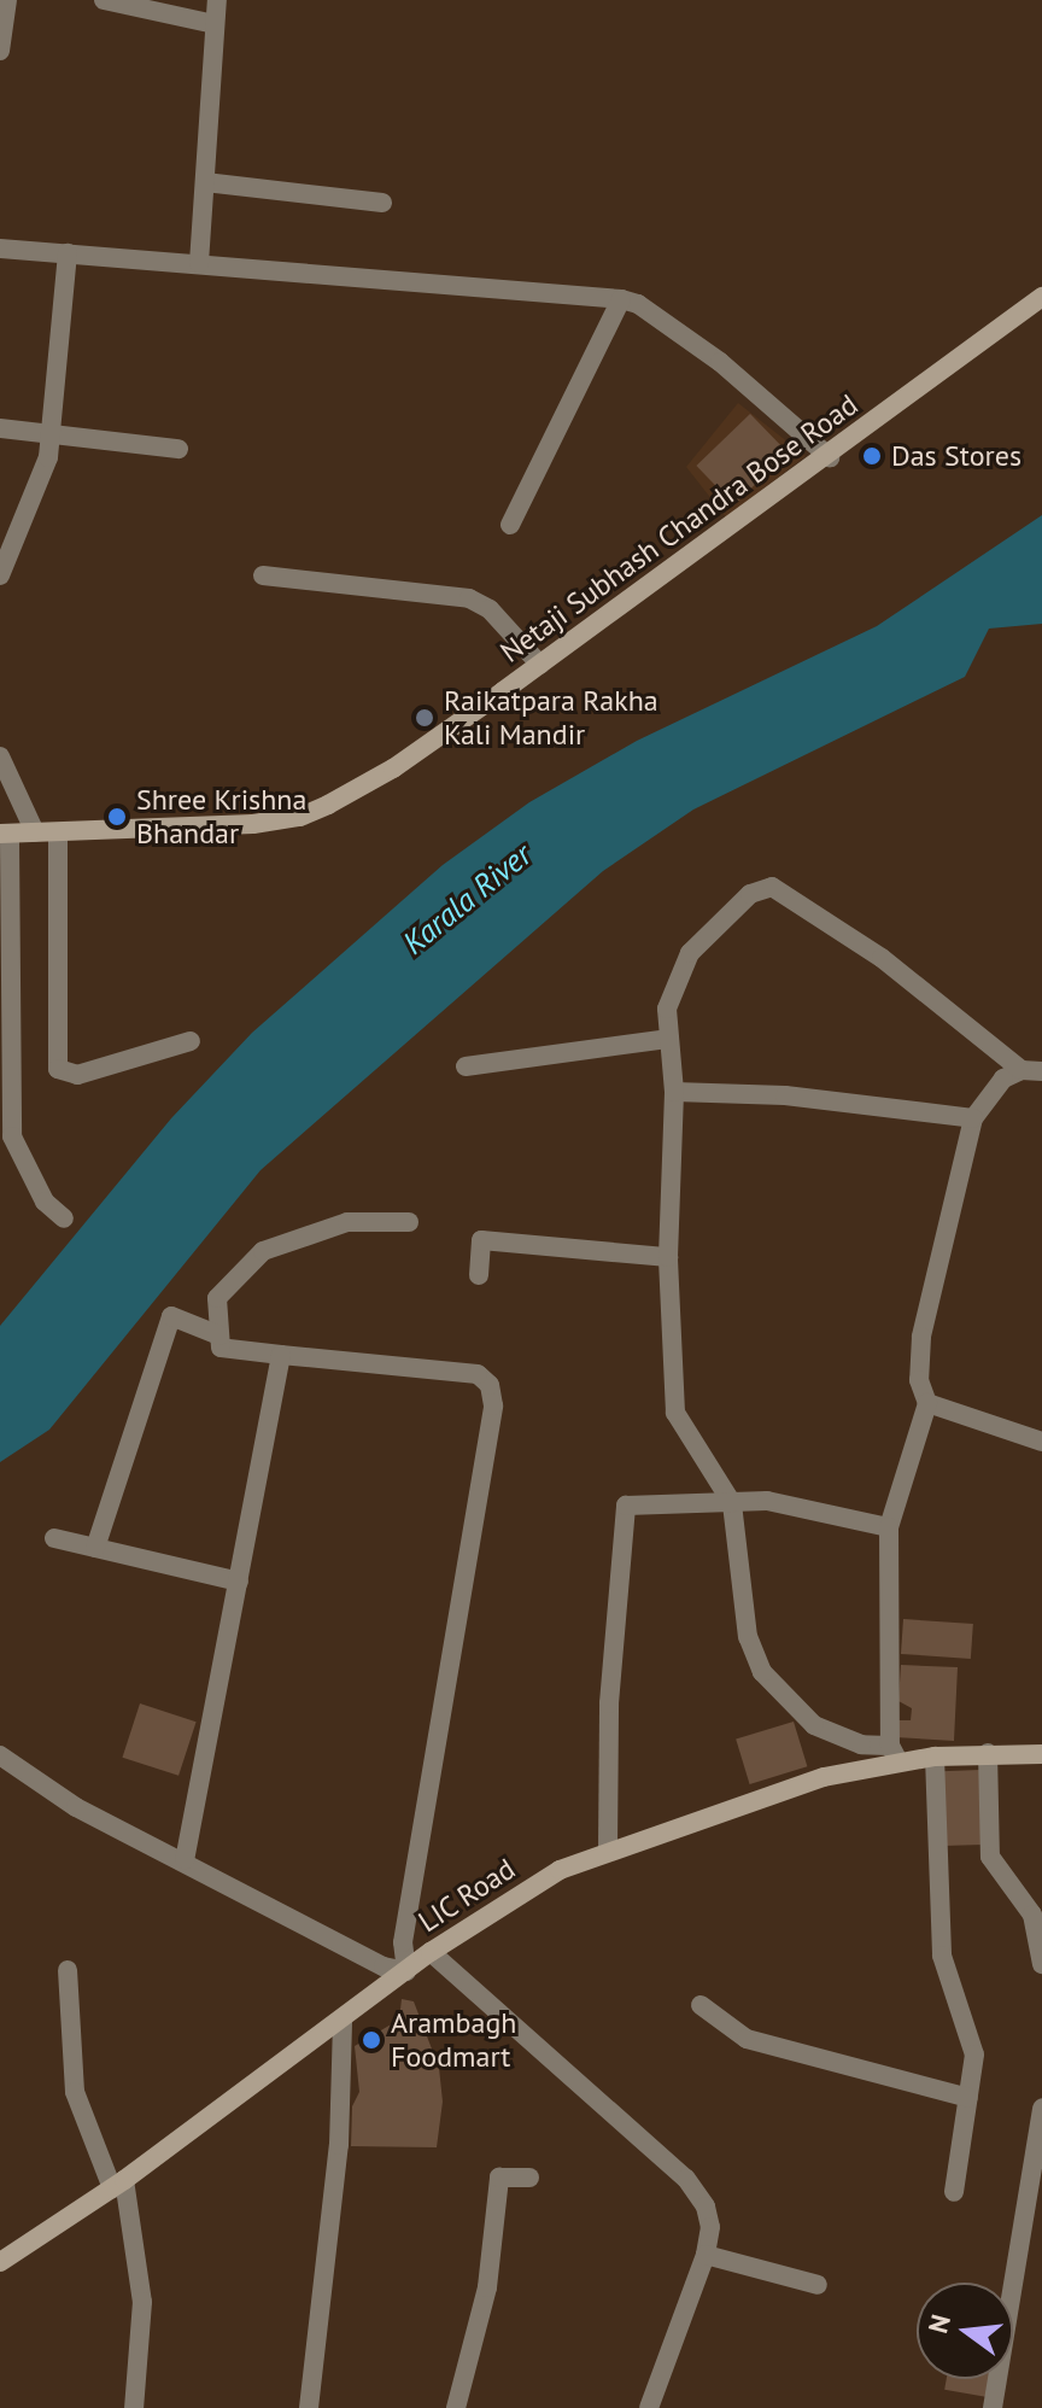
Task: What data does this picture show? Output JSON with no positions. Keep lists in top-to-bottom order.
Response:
{
  "streets": {
    "street": ["Netaji Subhash Chandra Bose Road", "LIC Road"]
  },
  "water": ["Karala River"],
  "places": [
    "Das Stores",
    "Raikatpara Rakha Kali Mandir",
    "Shree Krishna Bhandar",
    "Arambagh Foodmart"
  ],
  "north": "left"
}
